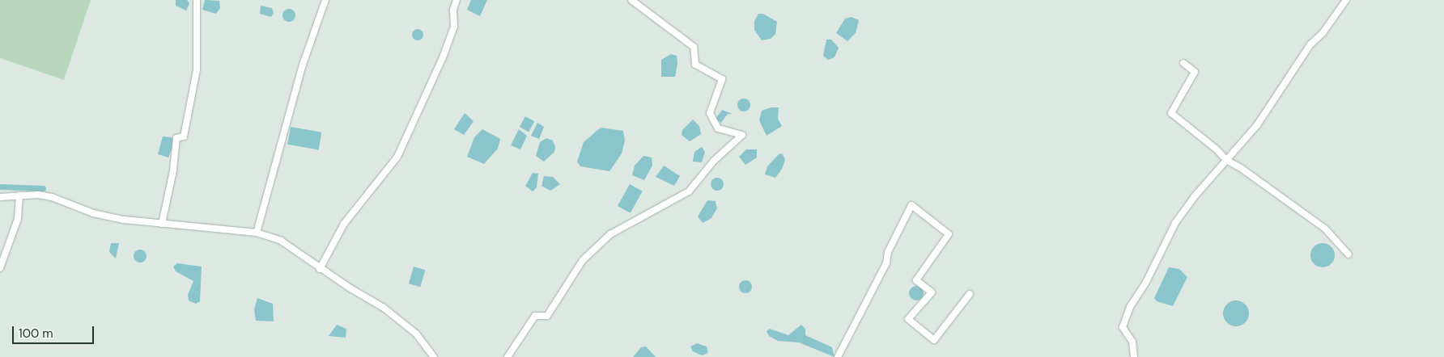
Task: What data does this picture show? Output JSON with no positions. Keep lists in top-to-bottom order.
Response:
{
  "scale_bar": "100 m"
}
